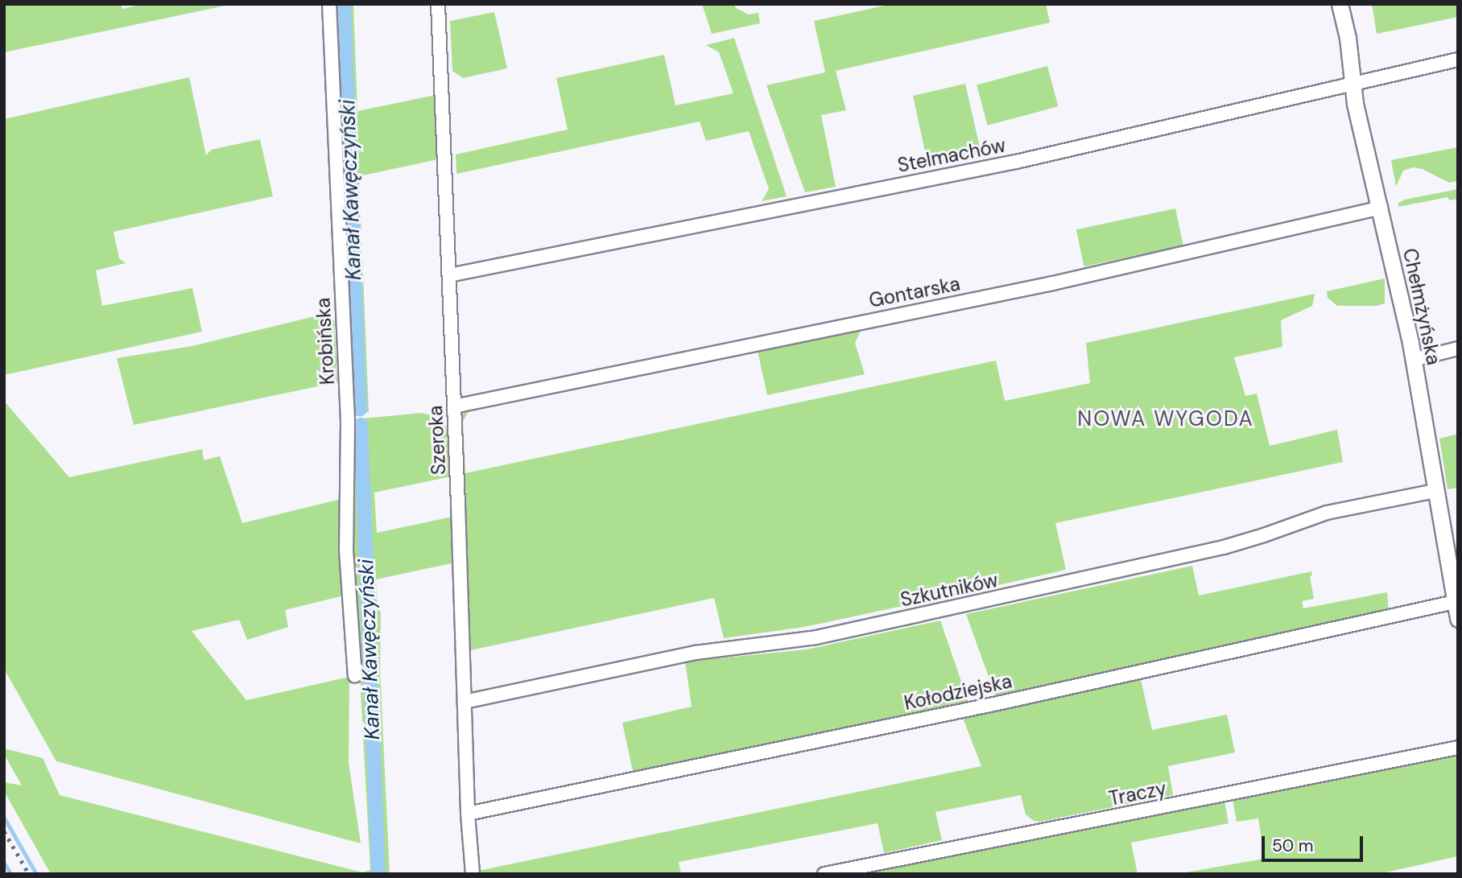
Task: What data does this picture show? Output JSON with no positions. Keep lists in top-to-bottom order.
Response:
{
  "streets": {
    "street": [
      "Stelmachów",
      "Gontarska",
      "Chełmżyńska",
      "Krobińska",
      "Szeroka",
      "Szkutników",
      "Kołodziejska",
      "Traczy"
    ]
  },
  "crossings": [
    ["Stelmachów", "Chełmżyńska"],
    ["Stelmachów", "Szeroka"],
    ["Gontarska", "Chełmżyńska"],
    ["Gontarska", "Szeroka"],
    ["Chełmżyńska", "Szkutników"],
    ["Chełmżyńska", "Kołodziejska"],
    ["Szeroka", "Szkutników"],
    ["Szeroka", "Kołodziejska"]
  ],
  "districts": ["NOWA WYGODA"],
  "water": ["Kanał Kawęczyński"],
  "scale_bar": "50 m"
}
